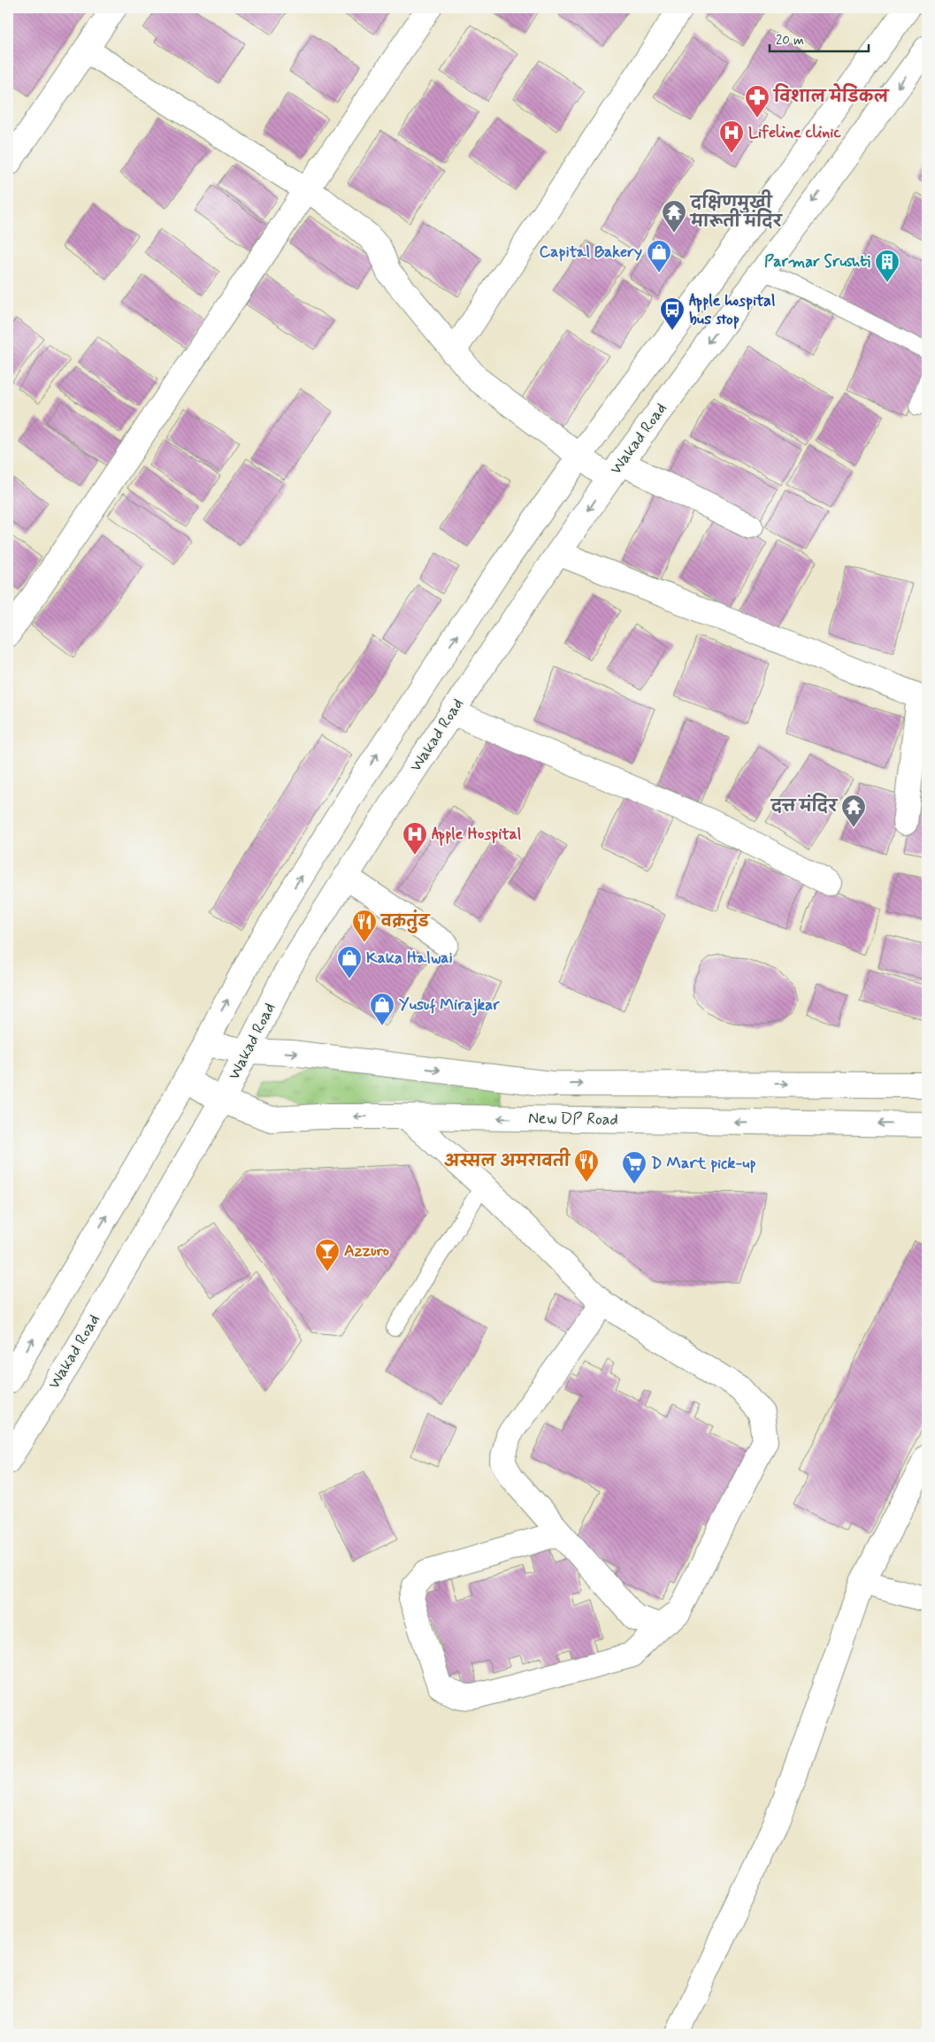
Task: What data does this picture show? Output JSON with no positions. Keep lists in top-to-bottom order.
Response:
{
  "streets": {
    "street": ["Wakad Road", "New DP Road"]
  },
  "crossings": [
    ["Wakad Road", "New DP Road"]
  ],
  "places": {
    "pharmacy": ["विशाल मेडिकल"],
    "hospital": ["Lifeline clinic", "Apple Hospital"],
    "temple": ["दक्षिणमुखी मारूती मंदिर", "दत्त मंदिर"],
    "shop": ["Capital Bakery", "Kaka Halwai", "Yusuf Mirajkar"],
    "building": ["Parmar Srushti"],
    "bus stop": ["Apple hospital bus stop"],
    "restaurant": ["वक्रतुंड", "अस्सल अमरावती"],
    "supermarket": ["D Mart pick-up"],
    "bar": ["Azzuro"]
  },
  "scale_bar": "20 m"
}
